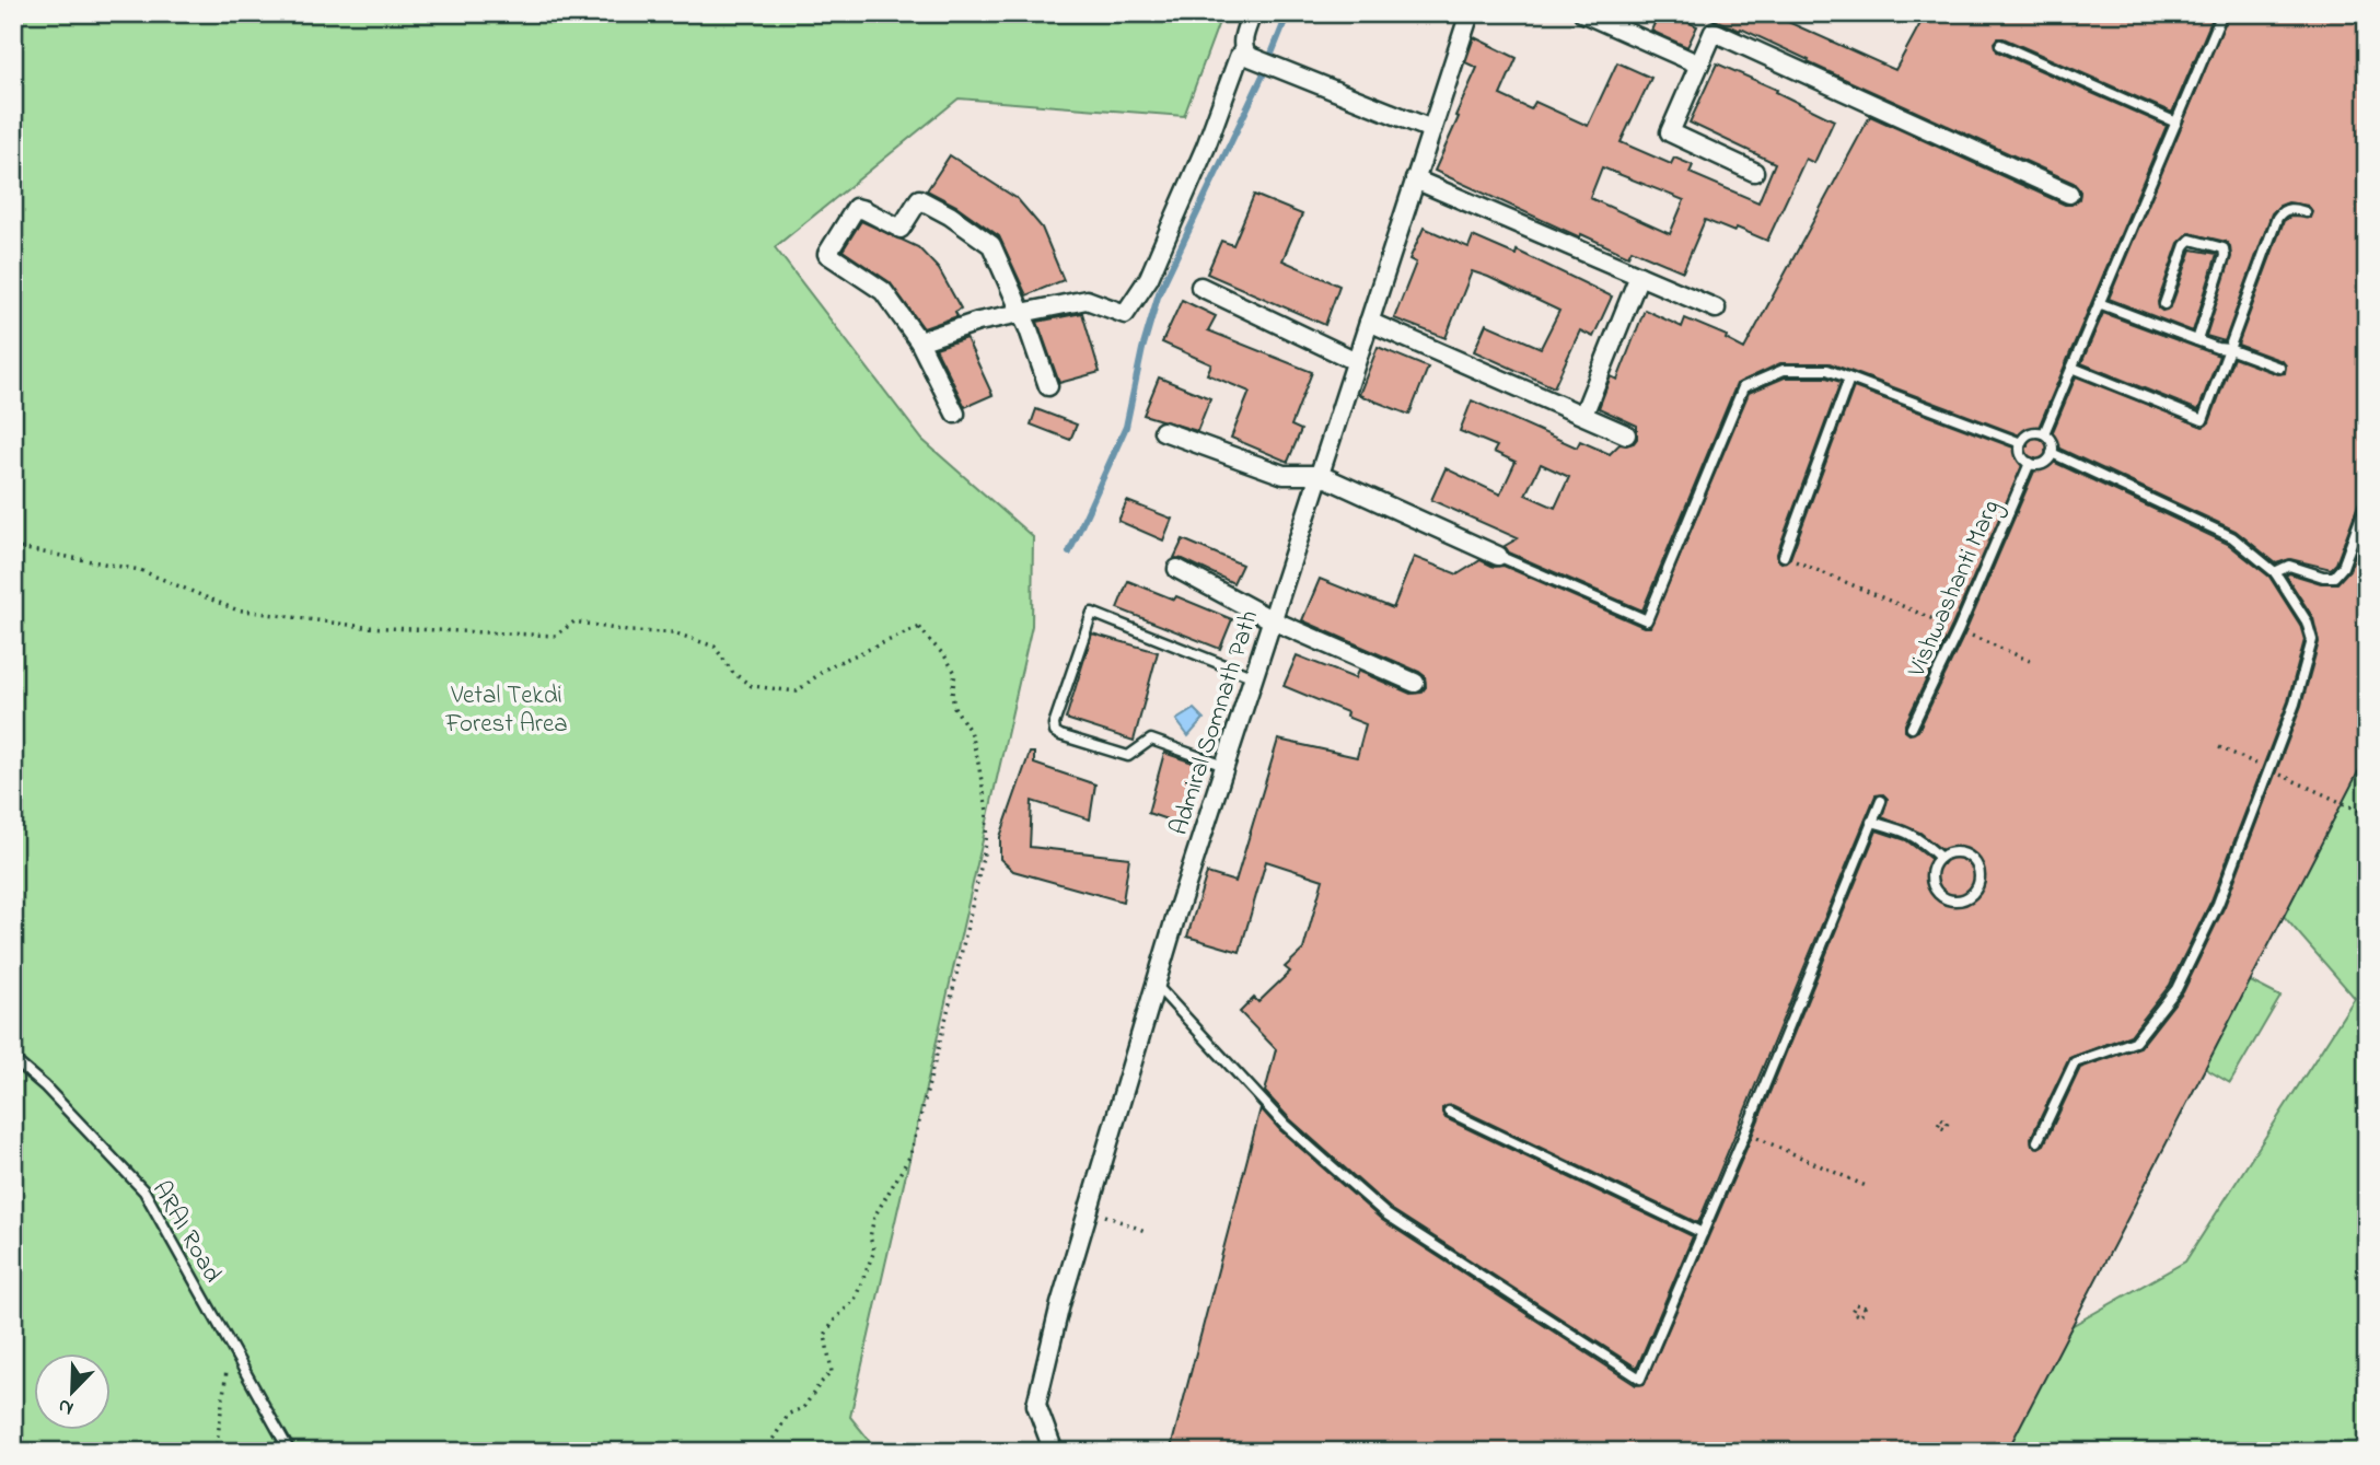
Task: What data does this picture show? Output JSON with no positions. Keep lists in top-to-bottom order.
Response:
{
  "streets": {
    "street": ["Admiral Somnath Path"],
    "lane": ["Vishwashanti Marg", "ARAI Road"]
  },
  "parks": ["Vetal Tekdi Forest Area"],
  "north": "bottom left"
}
